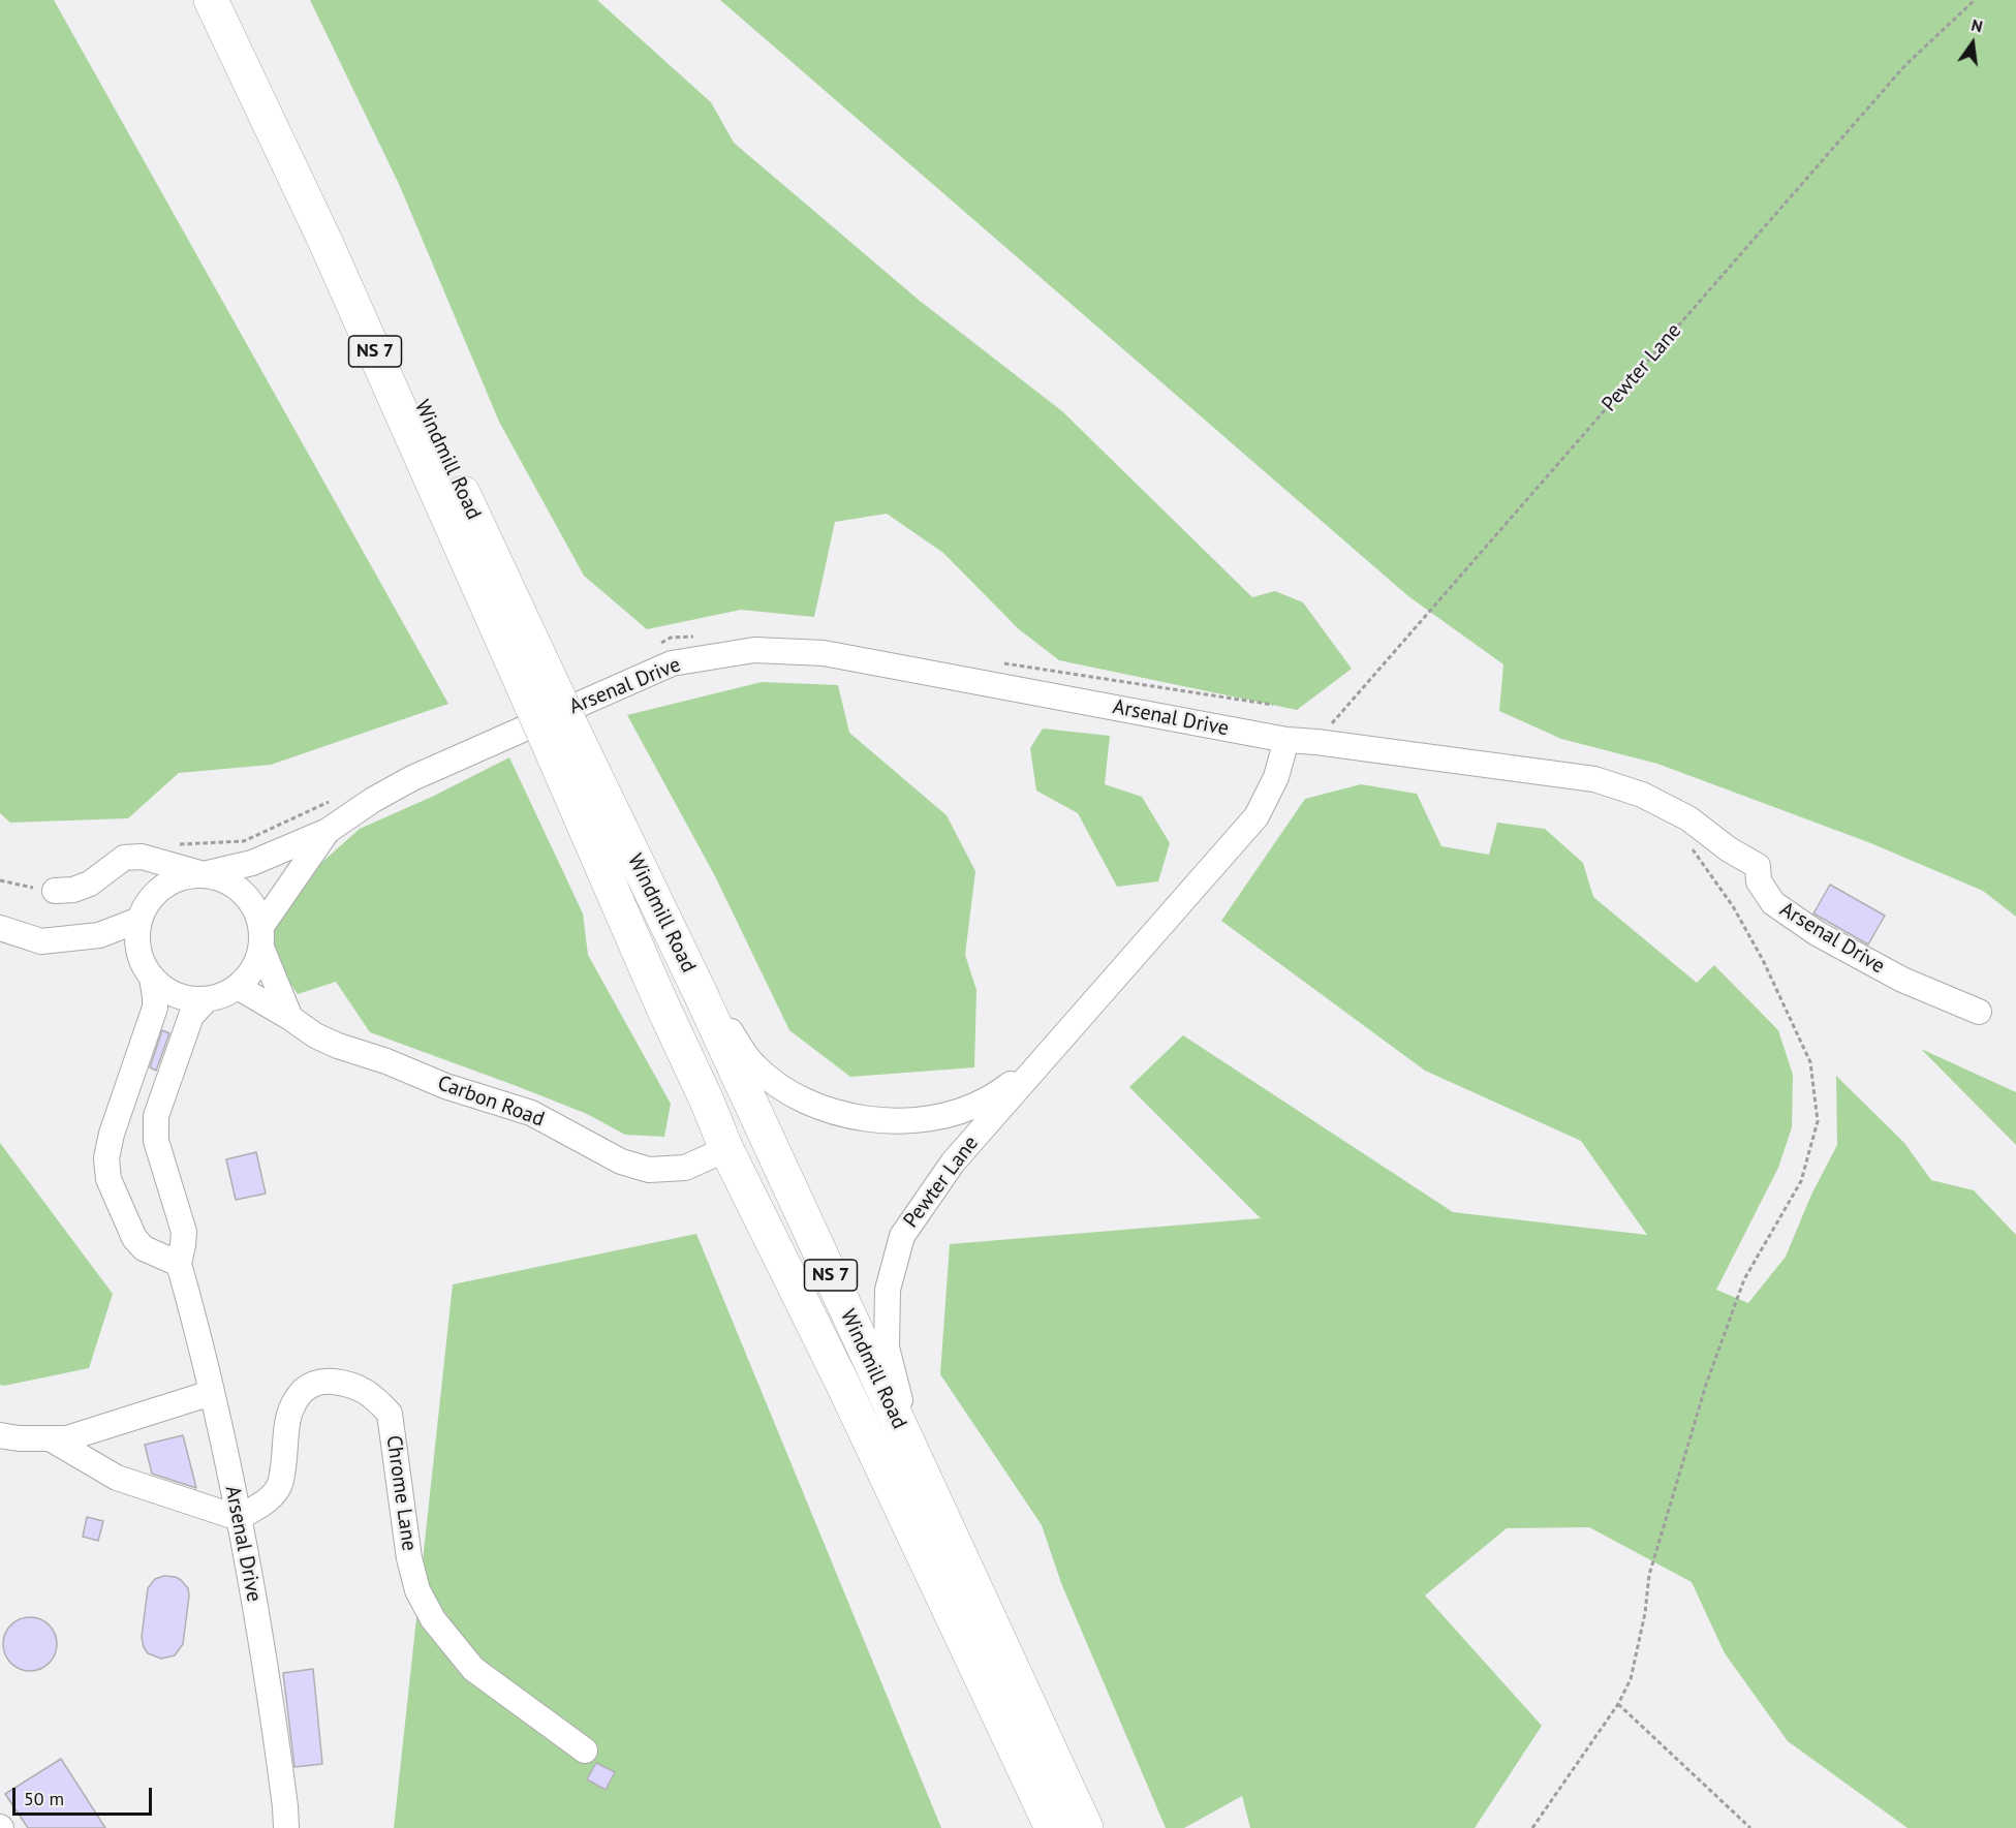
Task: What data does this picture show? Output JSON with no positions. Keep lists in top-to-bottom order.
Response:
{
  "streets": {
    "highway": ["NS 7", "Windmill Road"],
    "lane": [
      "Pewter Lane",
      "Arsenal Drive",
      "Carbon Road",
      "Chrome Lane"
    ]
  },
  "crossings": [
    ["Pewter Lane", "Windmill Road"],
    ["Pewter Lane", "Arsenal Drive"],
    ["Windmill Road", "Carbon Road"],
    ["Arsenal Drive", "Carbon Road"],
    ["Arsenal Drive", "Chrome Lane"]
  ],
  "scale_bar": "50 m",
  "north": "top"
}
